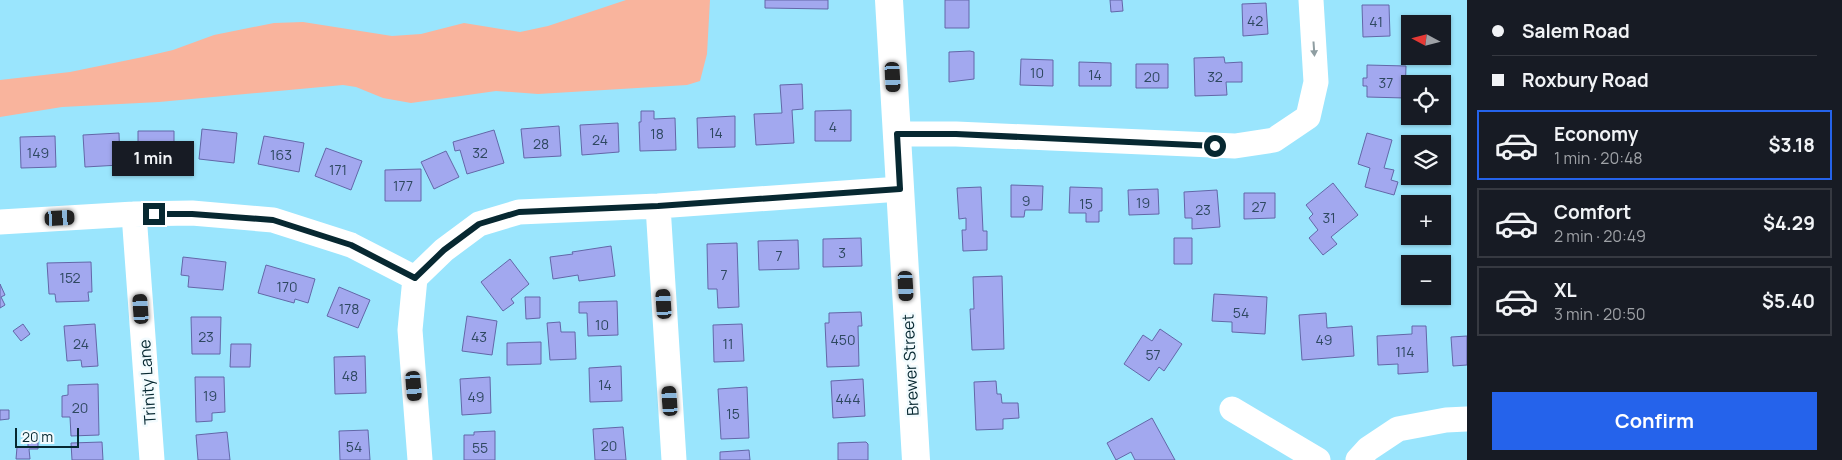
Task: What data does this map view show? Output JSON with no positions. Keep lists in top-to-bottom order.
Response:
{
  "streets": {
    "main road": ["Brewer Street"],
    "street": ["Trinity Lane"]
  },
  "house_numbers": [
    "42",
    "41",
    "10",
    "14",
    "20",
    "32",
    "37",
    "4",
    "14",
    "18",
    "24",
    "28",
    "149",
    "32",
    "163",
    "171",
    "177",
    "9",
    "19",
    "15",
    "27",
    "23",
    "31",
    "3",
    "7",
    "7",
    "152",
    "170",
    "178",
    "54",
    "10",
    "23",
    "43",
    "450",
    "49",
    "24",
    "11",
    "114",
    "57",
    "48",
    "14",
    "19",
    "49",
    "444",
    "20",
    "15",
    "20",
    "54",
    "55"
  ],
  "scale_bar": "20 m",
  "north": "left",
  "page": {
    "banner": ["Salem Road", "Roxbury Road"],
    "map_buttons": ["+", "−"],
    "list": [
      {
        "name": "Economy",
        "note": "1 min · 20:48",
        "value": "$3.18"
      },
      {
        "name": "Comfort",
        "note": "2 min · 20:49",
        "value": "$4.29"
      },
      {
        "name": "XL",
        "note": "3 min · 20:50",
        "value": "$5.40"
      }
    ],
    "bubble": "1 min",
    "buttons": "Confirm",
    "scale": "20 m"
  }
}
